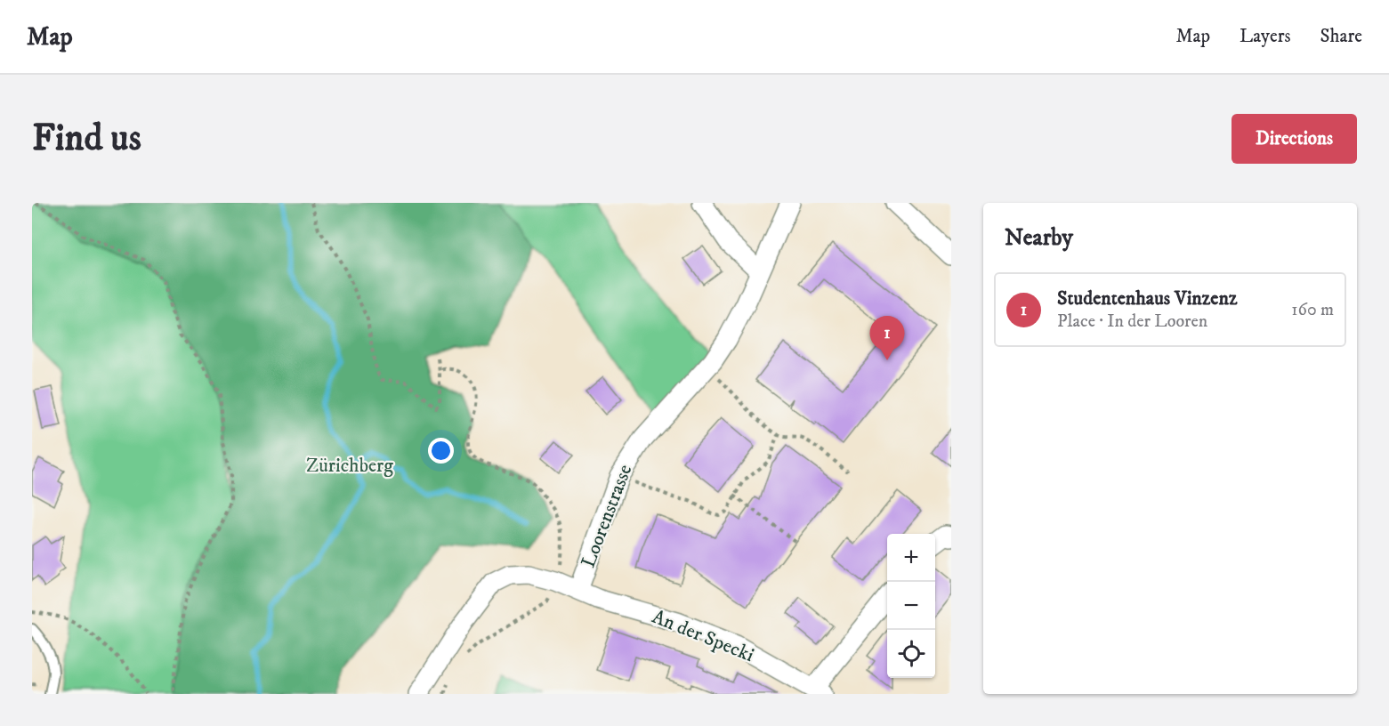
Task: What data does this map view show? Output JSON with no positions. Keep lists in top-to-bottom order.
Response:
{
  "streets": {
    "street": ["Loorenstrasse", "An der Specki"]
  },
  "crossings": [
    ["Loorenstrasse", "An der Specki"]
  ],
  "parks": ["Zürichberg"],
  "page": {
    "header": "Map",
    "nav": ["Map", "Layers", "Share"],
    "buttons": "Directions",
    "title": "Find us",
    "heading": "Nearby",
    "list": [
      {
        "mark": "1",
        "name": "Studentenhaus Vinzenz",
        "note": "Place · In der Looren",
        "value": "160 m"
      }
    ],
    "pins": "1",
    "map_buttons": ["+", "−"]
  }
}
